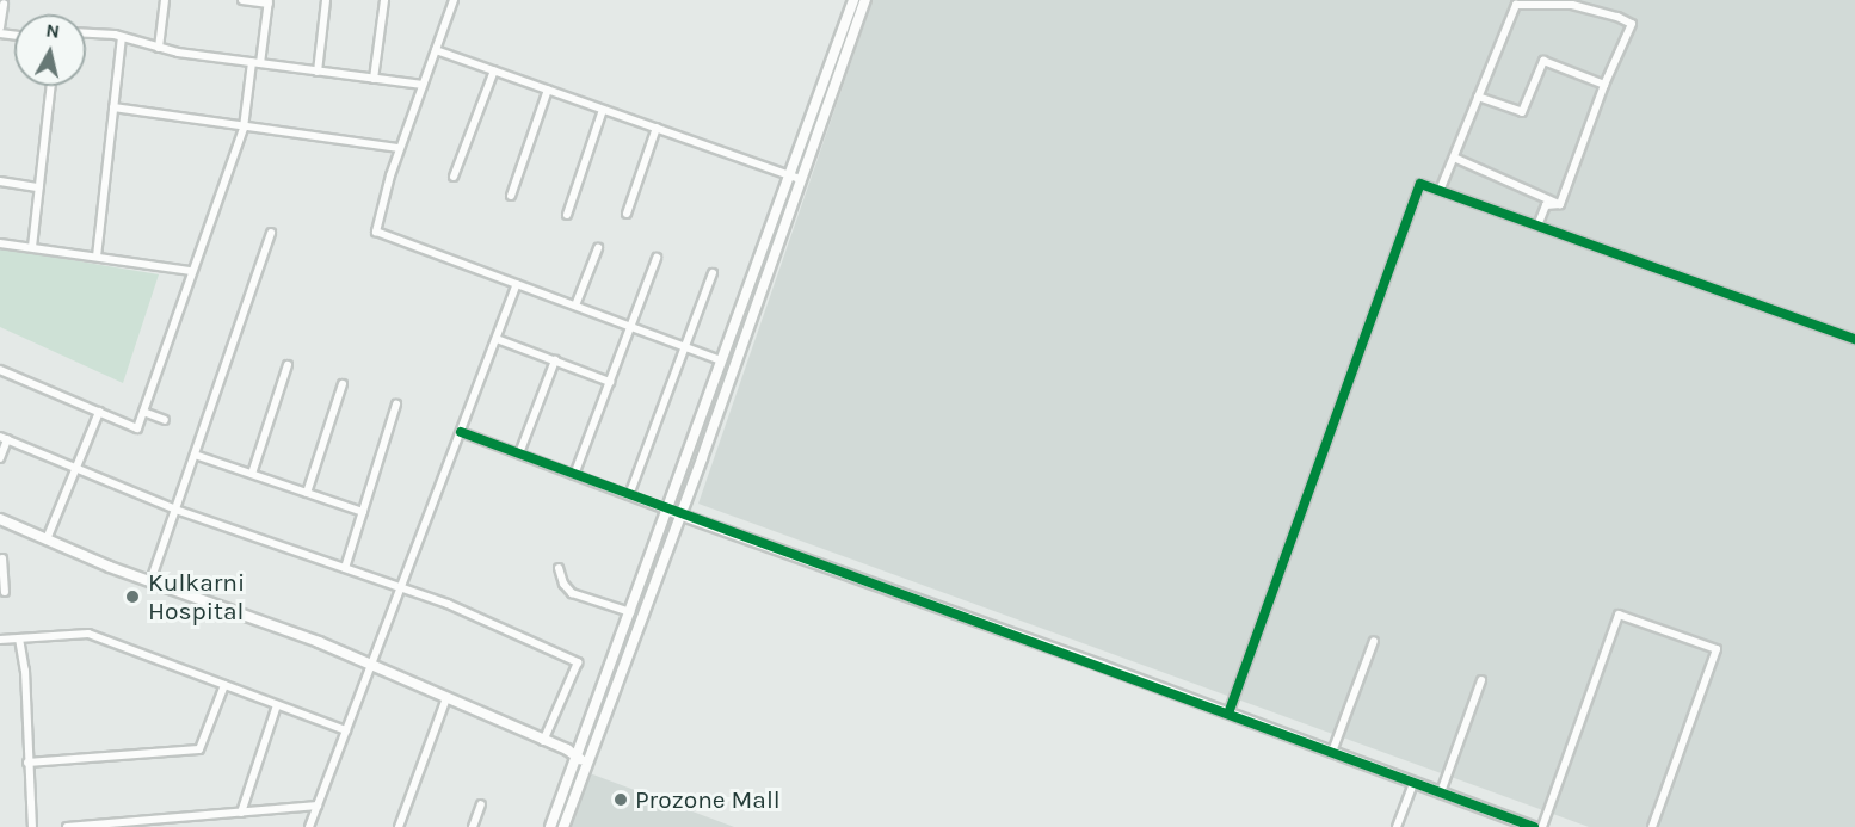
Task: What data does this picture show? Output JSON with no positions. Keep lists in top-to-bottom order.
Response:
{
  "places": ["Kulkarni Hospital", "Prozone Mall"],
  "north": "top"
}
